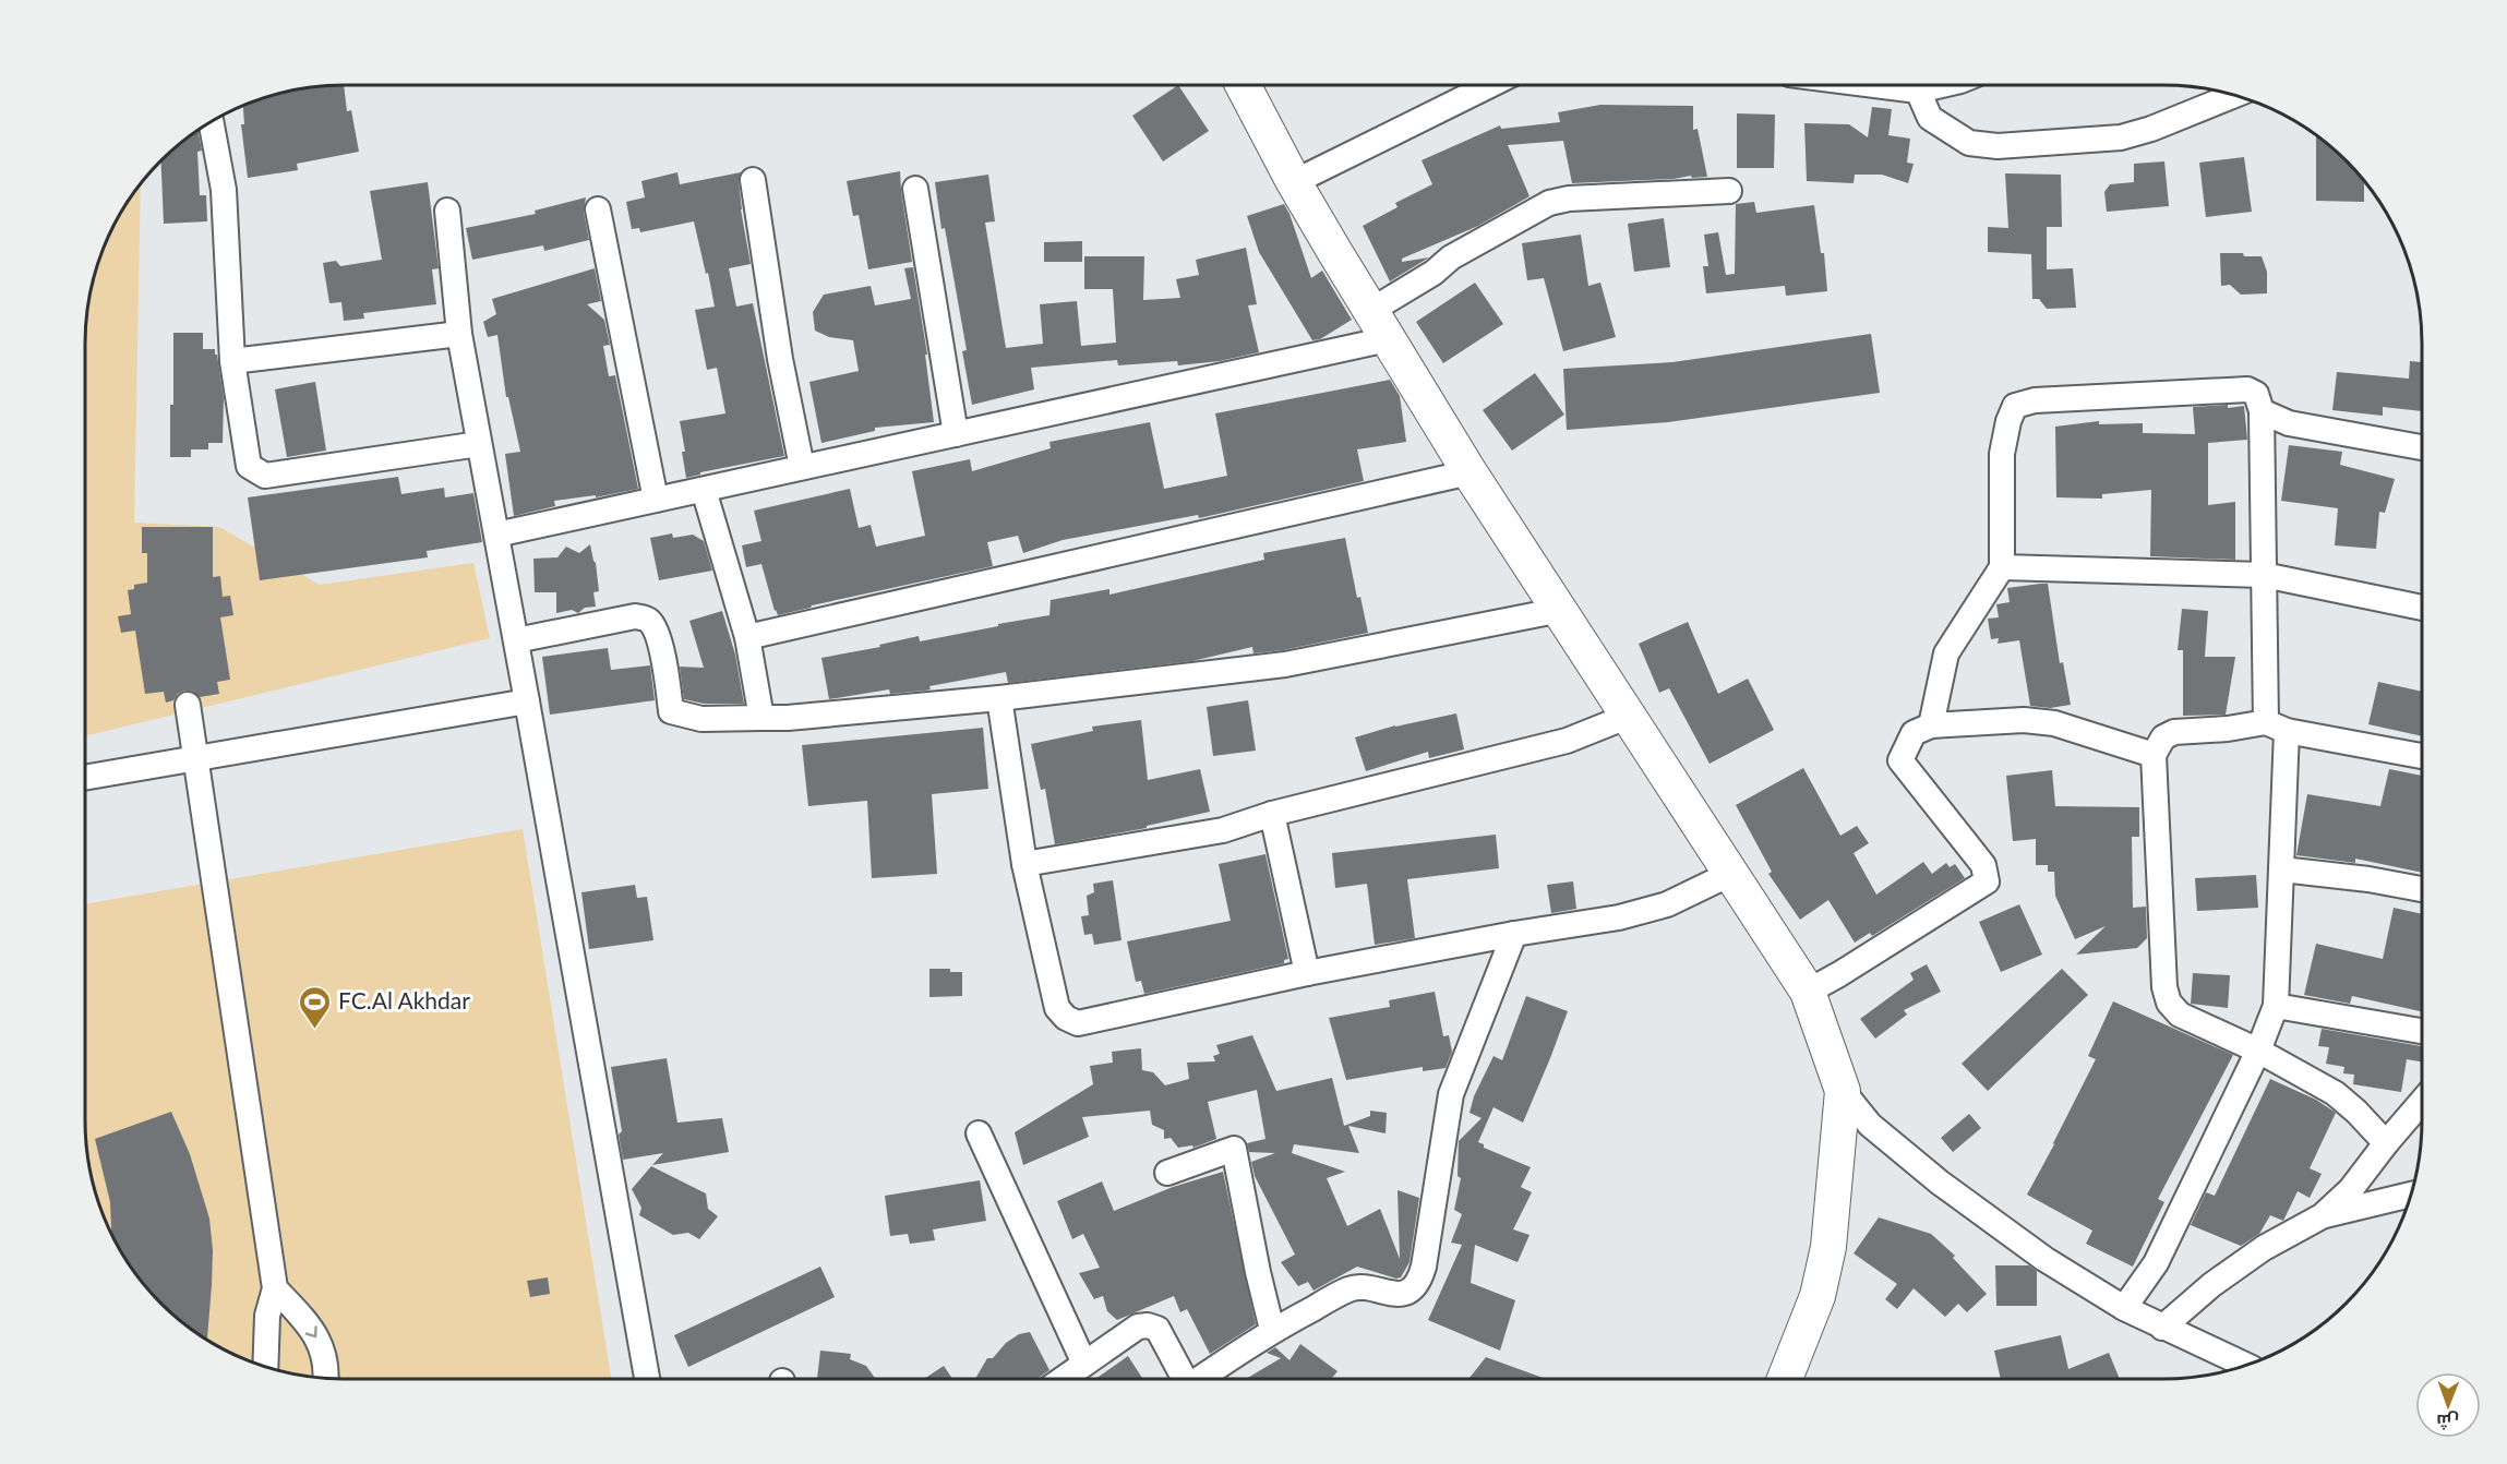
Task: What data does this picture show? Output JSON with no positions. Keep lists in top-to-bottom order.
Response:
{
  "places": {
    "sports": ["FC.Al Akhdar"]
  },
  "north": "bottom"
}
